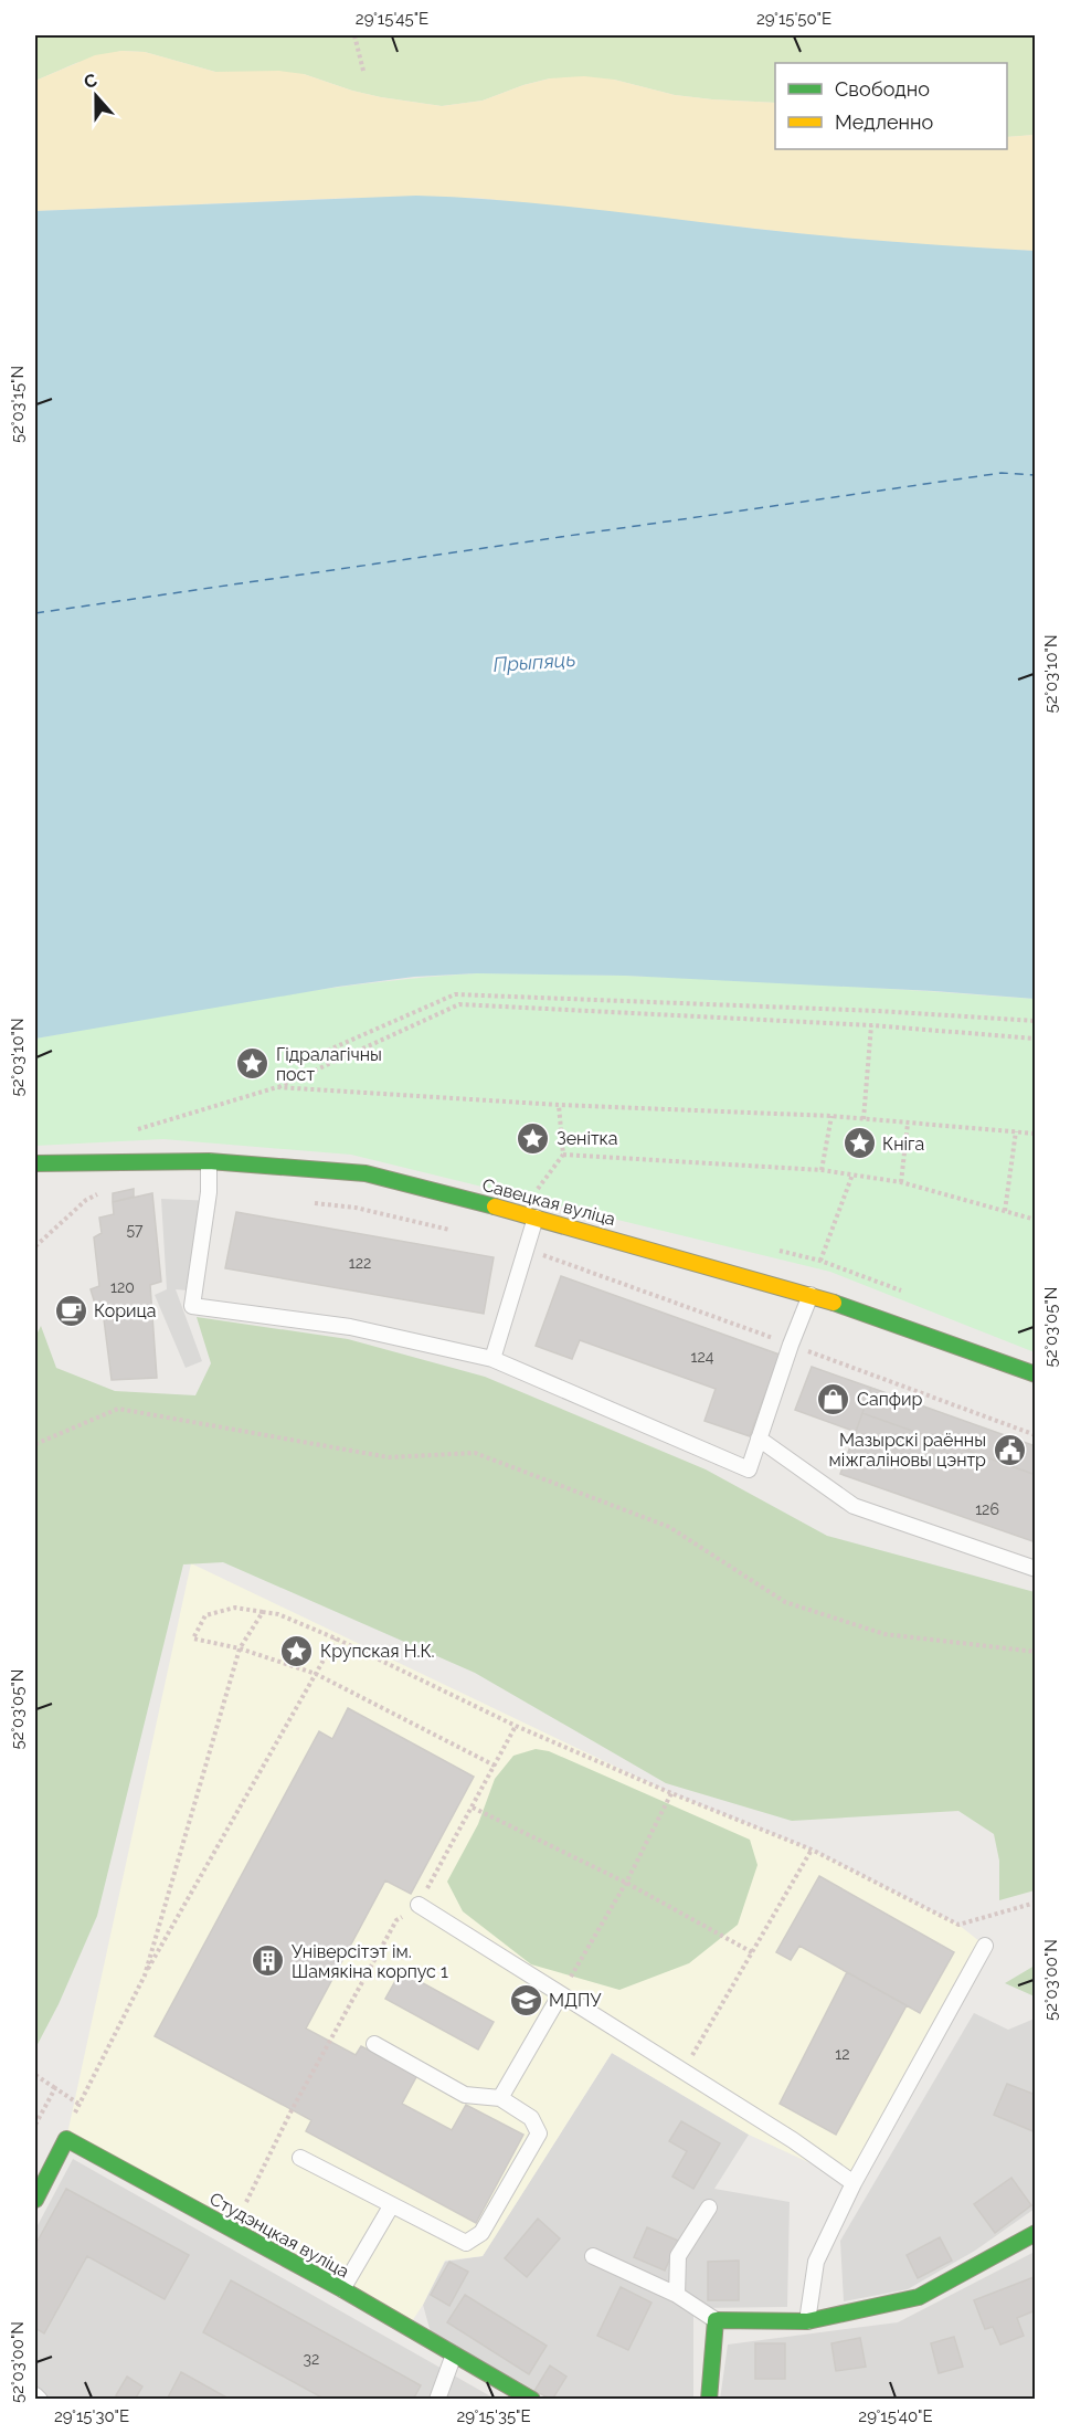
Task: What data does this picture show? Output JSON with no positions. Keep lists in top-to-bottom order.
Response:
{
  "streets": {
    "street": ["Савецкая вуліца", "Студэнцкая вуліца"]
  },
  "water": ["Прыпяць"],
  "places": {
    "place": [
      "Гідралагічны пост",
      "Зенітка",
      "Кніга",
      "Крупская Н.К."
    ],
    "cafe": ["Корица"],
    "shop": ["Сапфир"],
    "public building": ["Мазырскі раённы міжгаліновы цэнтр"],
    "building": ["Універсітэт ім. Шамякіна корпус 1"],
    "school or university": ["МДПУ"]
  },
  "house_numbers": [
    "57",
    "122",
    "120",
    "124",
    "126",
    "12",
    "32"
  ],
  "legend": ["Свободно", "Медленно"],
  "north": "top",
  "coordinates": [
    "29°15'45\"E",
    "29°15'50\"E",
    "52°03'15\"N",
    "52°03'10\"N",
    "52°03'05\"N",
    "52°03'00\"N",
    "29°15'30\"E",
    "29°15'35\"E",
    "29°15'40\"E"
  ]
}
